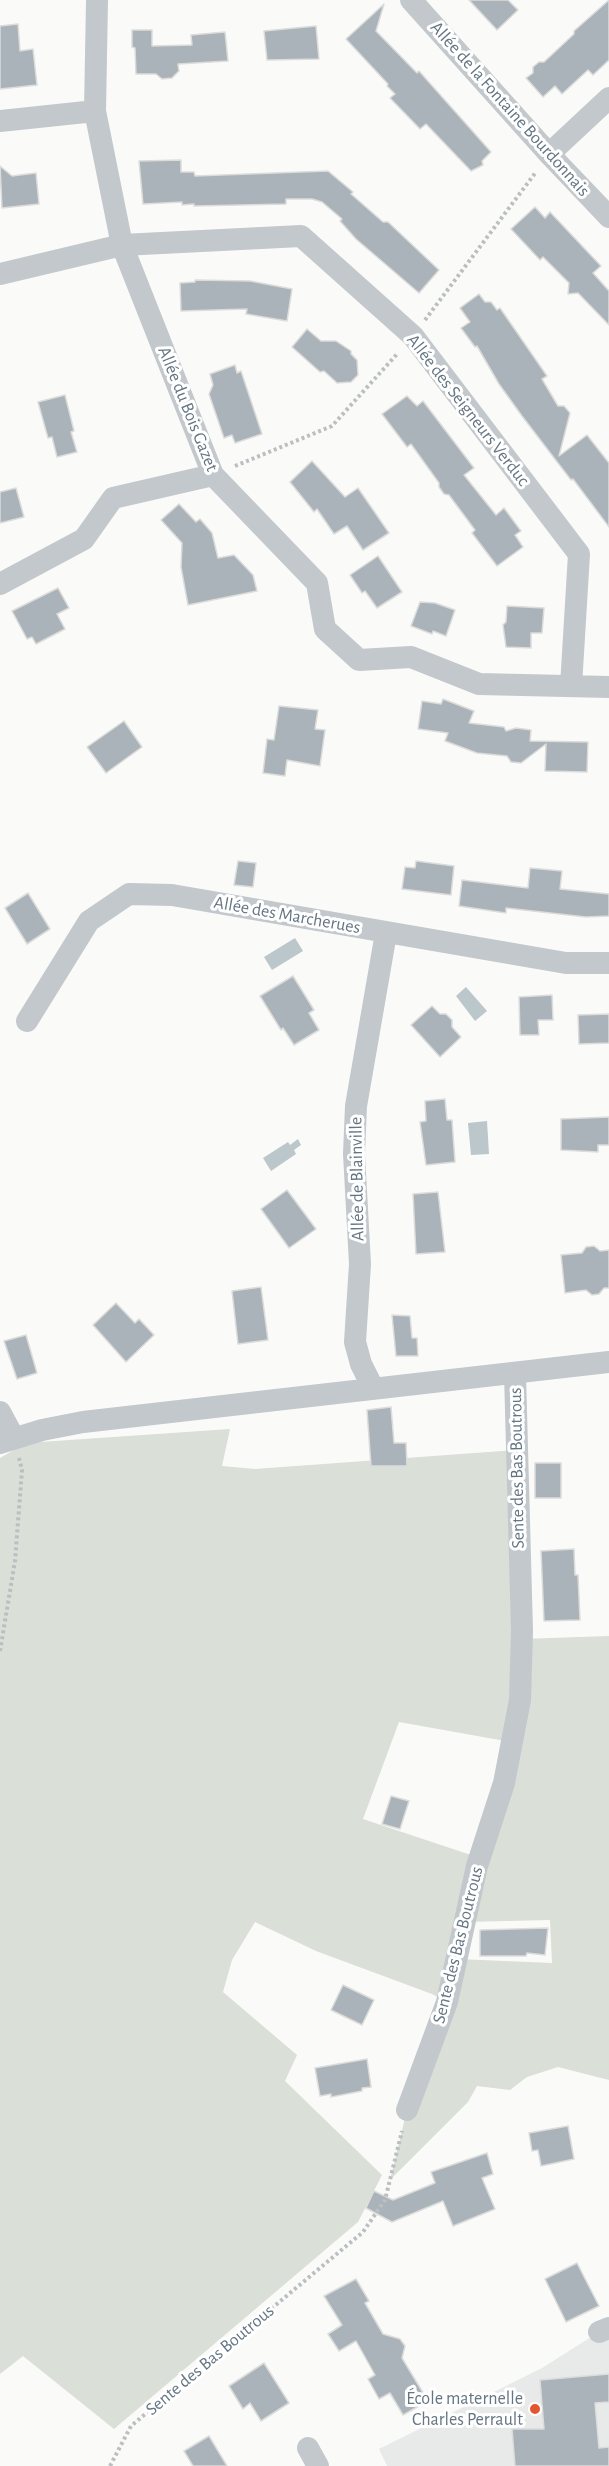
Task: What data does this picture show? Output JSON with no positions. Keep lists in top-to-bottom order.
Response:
{
  "streets": {
    "street": [
      "Allée de la Fontaine Bourdonnais",
      "Allée du Bois Gazet",
      "Allée des Seigneurs Verduc",
      "Allée des Marcherues",
      "Allée de Blainville",
      "Sente des Bas Boutrous"
    ]
  },
  "crossings": [
    ["Allée du Bois Gazet", "Allée des Seigneurs Verduc"],
    ["Allée des Marcherues", "Allée de Blainville"]
  ],
  "places": ["École maternelle Charles Perrault"]
}
